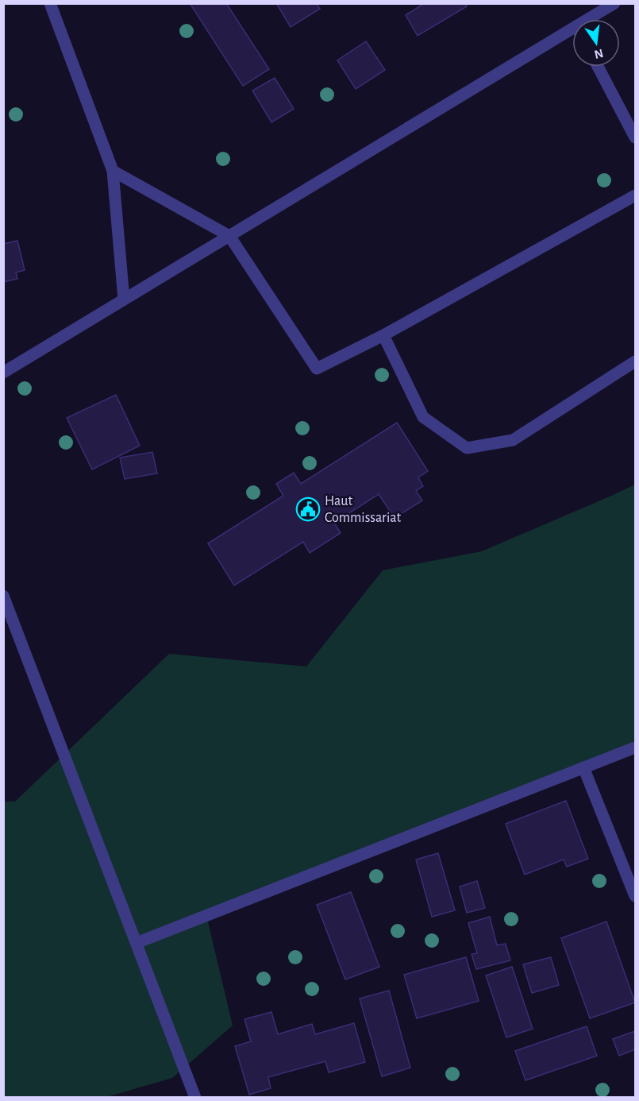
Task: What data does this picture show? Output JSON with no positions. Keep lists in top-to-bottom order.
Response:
{
  "places": {
    "public building": ["Haut Commissariat"]
  },
  "north": "bottom"
}
